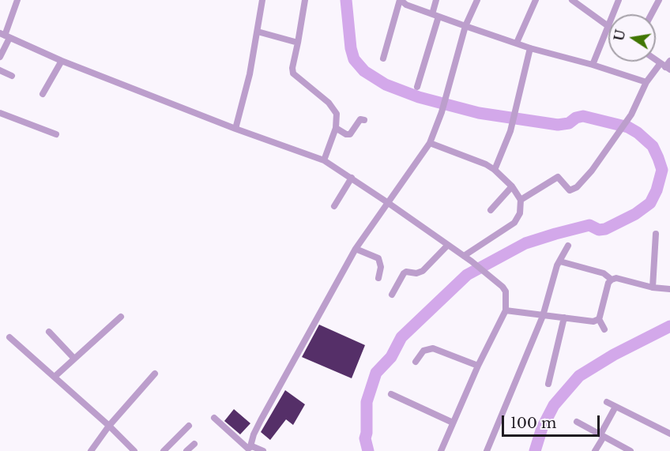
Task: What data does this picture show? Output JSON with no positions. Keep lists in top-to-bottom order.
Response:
{
  "scale_bar": "100 m",
  "north": "left"
}
